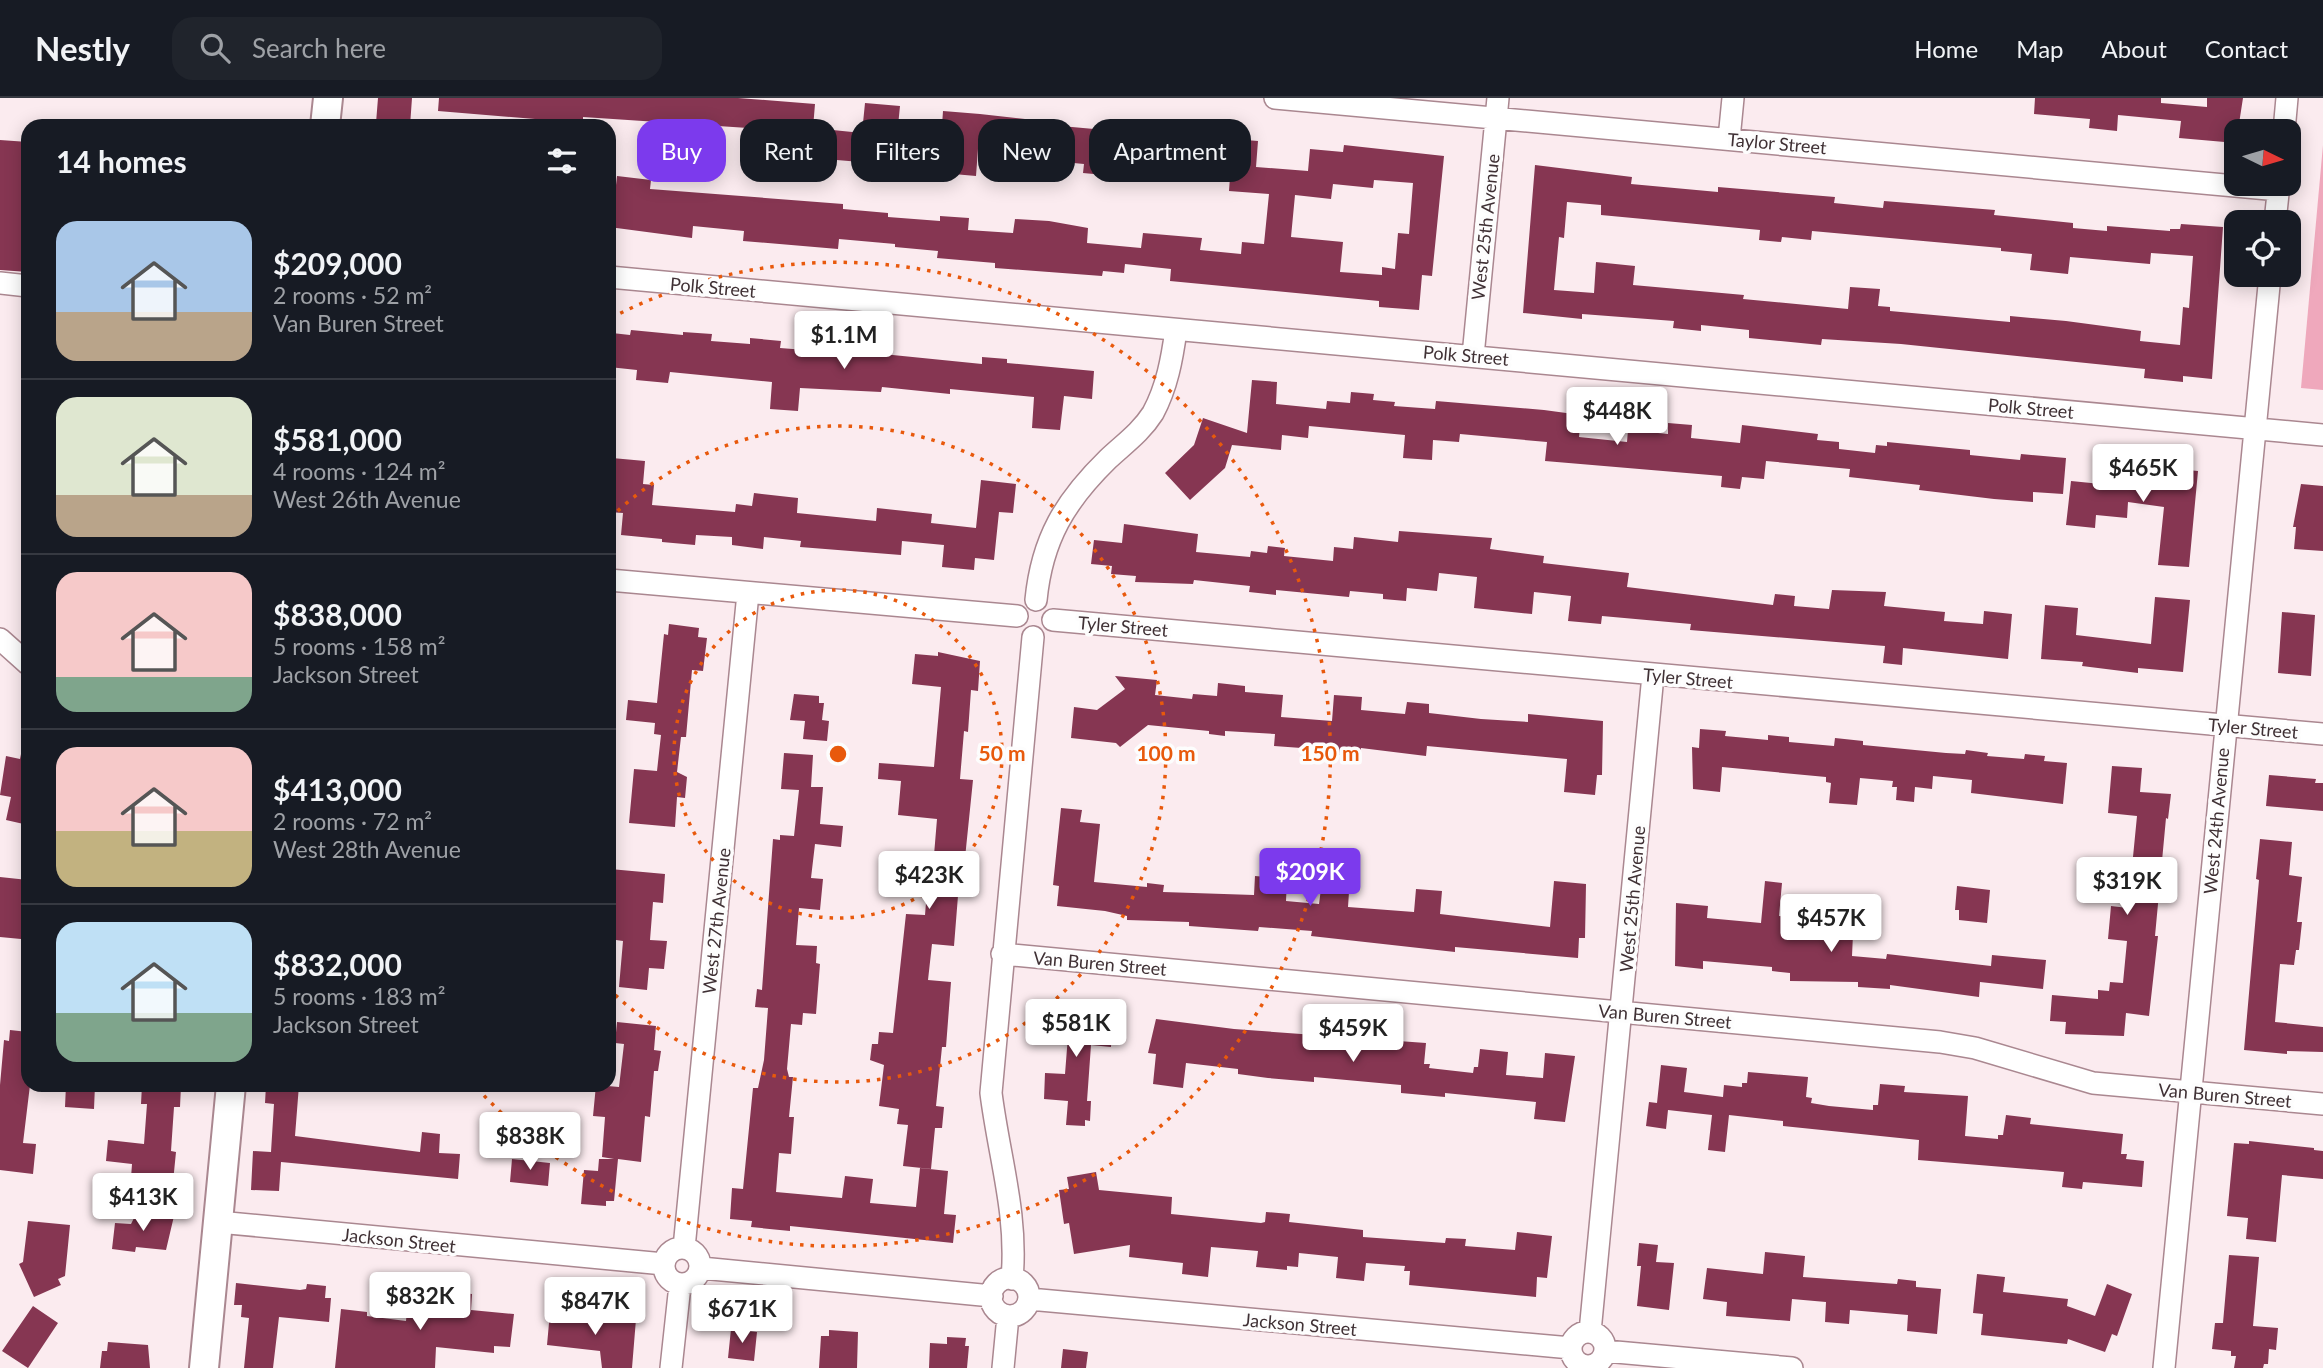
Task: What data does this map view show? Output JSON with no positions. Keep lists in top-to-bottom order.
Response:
{
  "streets": {
    "street": [
      "Taylor Street",
      "West 25th Avenue",
      "Polk Street",
      "Tyler Street",
      "West 24th Avenue",
      "West 27th Avenue",
      "Van Buren Street",
      "Jackson Street"
    ]
  },
  "crossings": [
    ["Taylor Street", "West 25th Avenue"],
    ["West 25th Avenue", "Polk Street"],
    ["West 25th Avenue", "Tyler Street"],
    ["West 25th Avenue", "Van Buren Street"],
    ["West 25th Avenue", "Jackson Street"],
    ["Polk Street", "West 24th Avenue"],
    ["Tyler Street", "West 24th Avenue"],
    ["West 24th Avenue", "Van Buren Street"],
    ["West 27th Avenue", "Jackson Street"]
  ],
  "north": "right",
  "page": {
    "header": "Nestly",
    "search": "Search here",
    "nav": [
      "Home",
      "Map",
      "About",
      "Contact"
    ],
    "chip": [
      "Buy",
      "Rent",
      "Filters",
      "New",
      "Apartment"
    ],
    "heading": "14 homes",
    "list": [
      {
        "name": "$209,000",
        "note": "2 rooms · 52 m² · Van Buren Street"
      },
      {
        "name": "$581,000",
        "note": "4 rooms · 124 m² · West 26th Avenue"
      },
      {
        "name": "$838,000",
        "note": "5 rooms · 158 m² · Jackson Street"
      },
      {
        "name": "$413,000",
        "note": "2 rooms · 72 m² · West 28th Avenue"
      },
      {
        "name": "$832,000",
        "note": "5 rooms · 183 m² · Jackson Street"
      }
    ],
    "price": [
      "$1.1M",
      "$448K",
      "$465K",
      "$209K",
      "$423K",
      "$319K",
      "$457K",
      "$581K",
      "$459K",
      "$838K",
      "$413K",
      "$832K",
      "$847K",
      "$671K"
    ]
  },
  "rings": ["50 m", "100 m", "150 m"]
}
